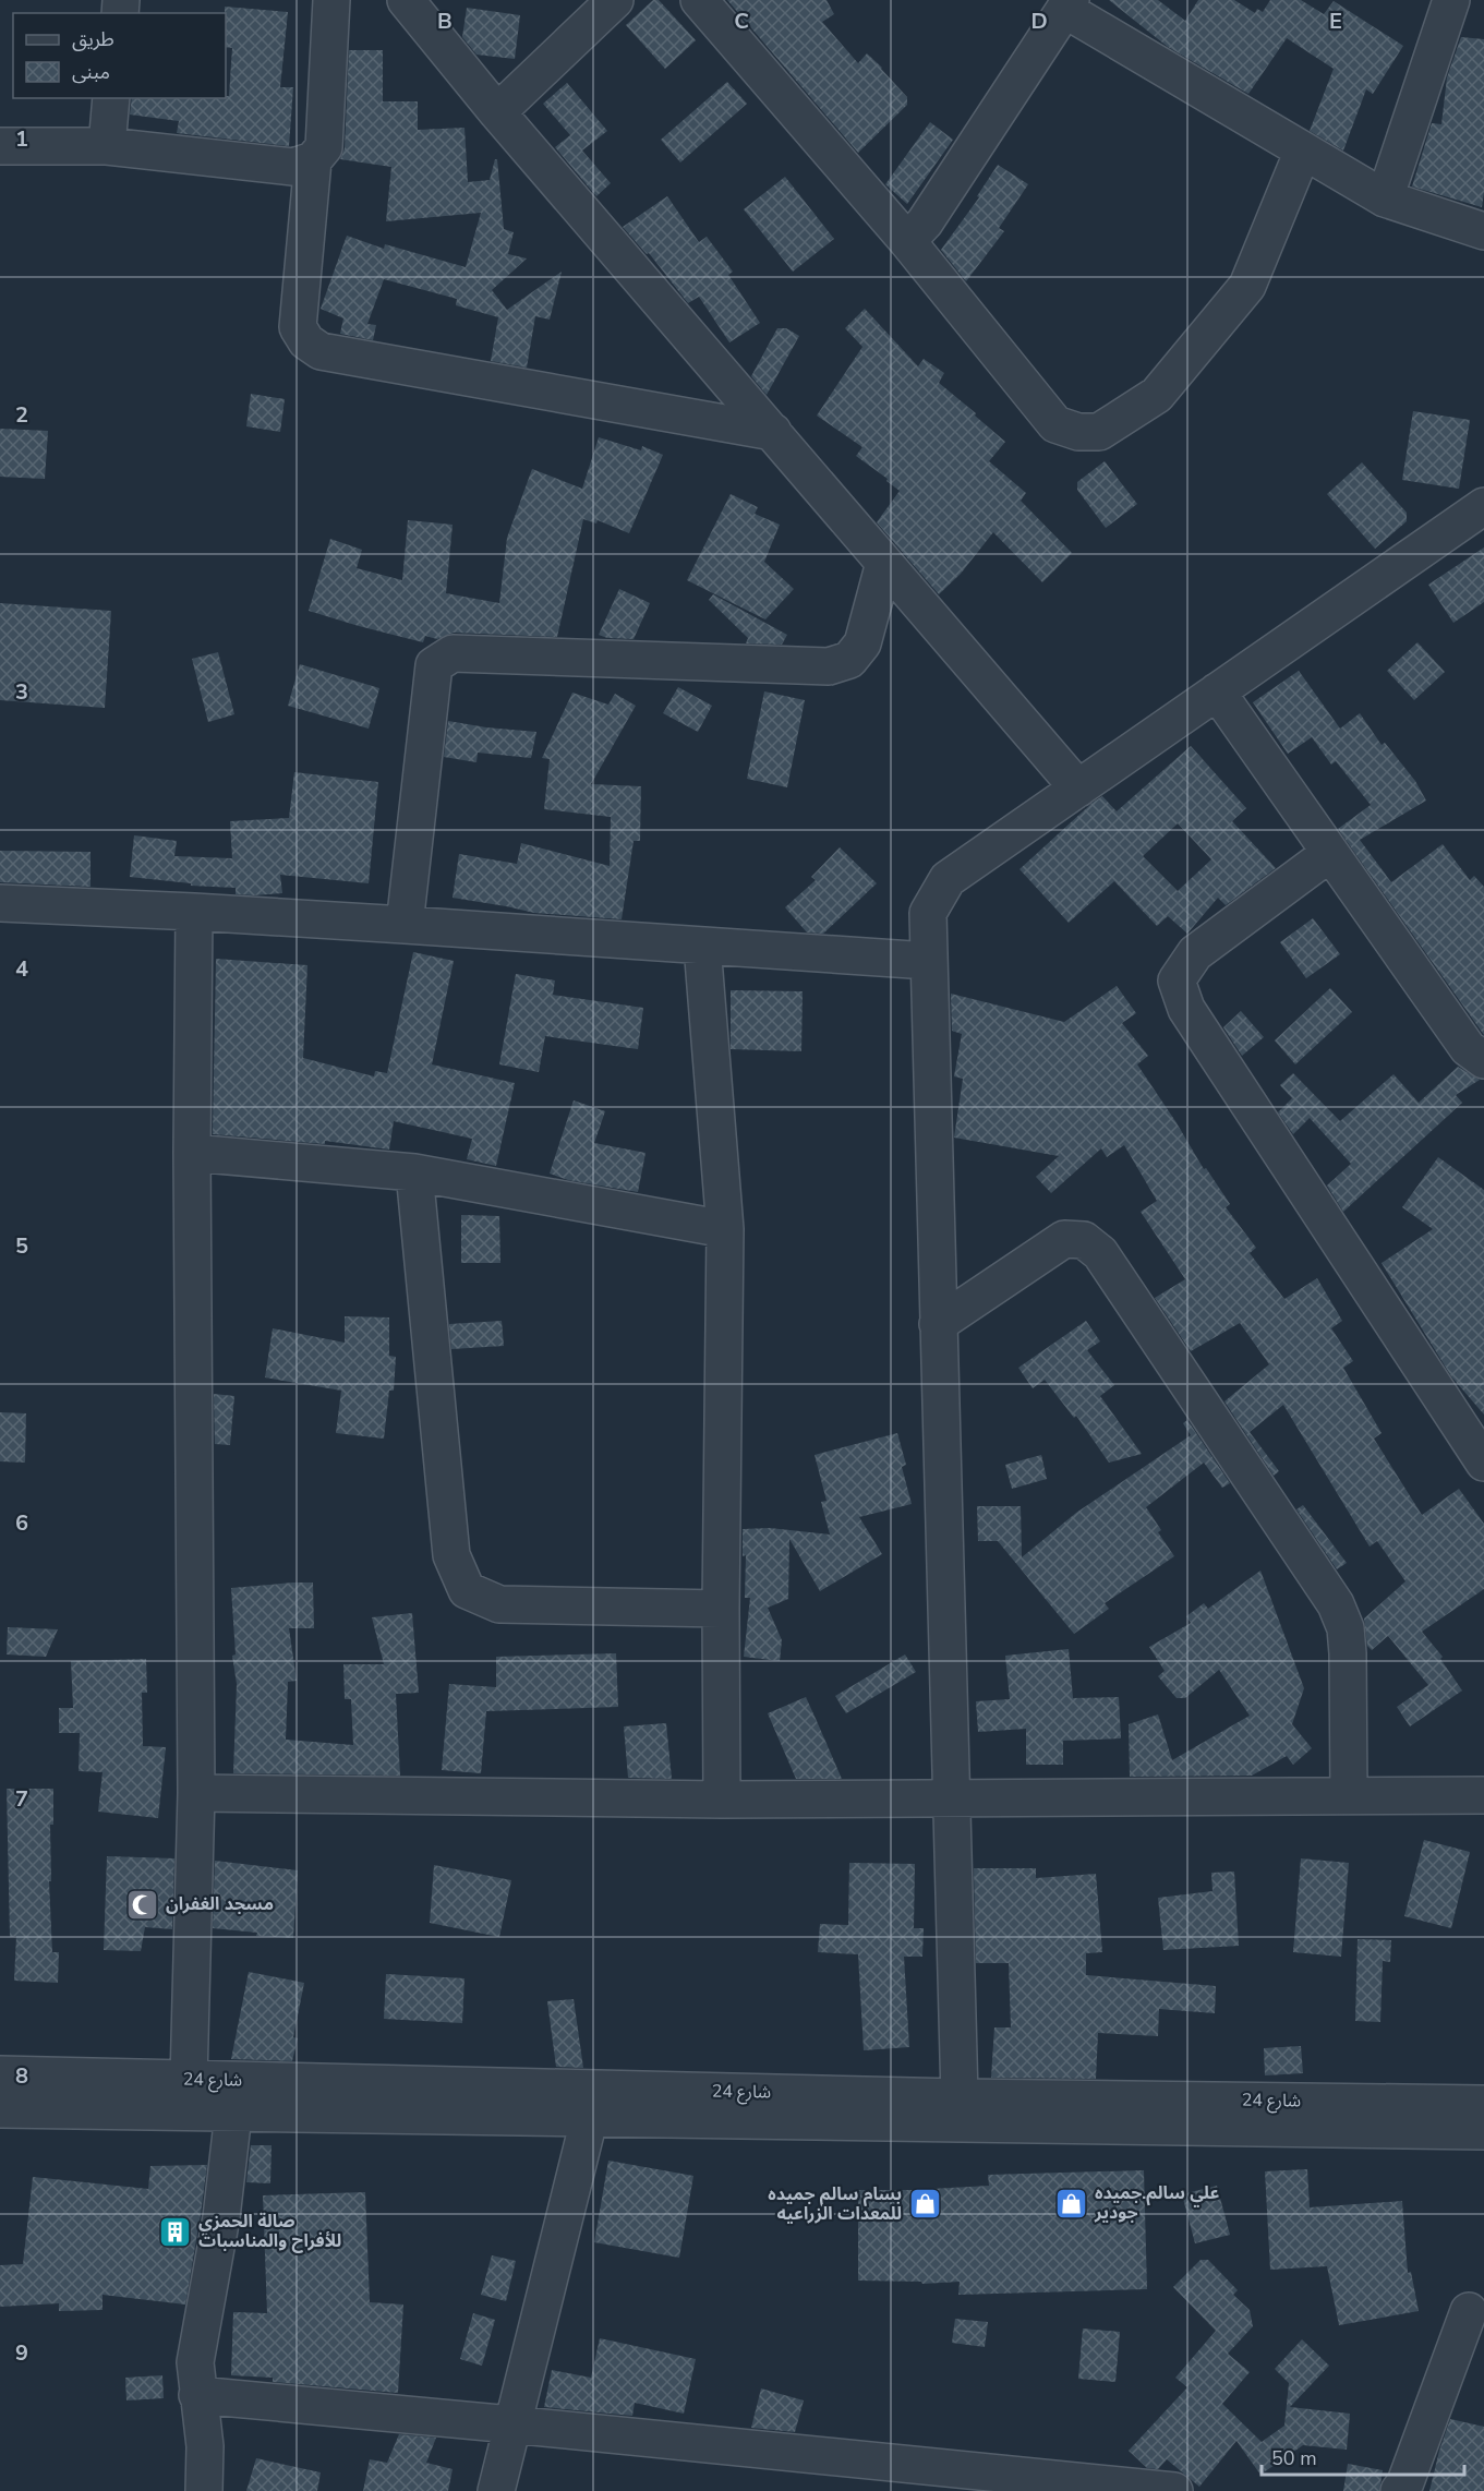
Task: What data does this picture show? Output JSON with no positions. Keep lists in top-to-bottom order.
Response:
{
  "streets": {
    "street": ["شارع 24"]
  },
  "places": {
    "mosque": ["مسجد الغفران"],
    "shop": ["علي سالم.جميده جودير", "بسام سالم جميده للمعدات الزراعيه"],
    "building": ["صالة الحمزي للأفراح والمناسبات"]
  },
  "legend": ["طريق", "مبنى"],
  "scale_bar": "50 m",
  "grid": {
    "columns": [
      "B",
      "C",
      "D",
      "E"
    ],
    "rows": [
      "1",
      "2",
      "3",
      "4",
      "5",
      "6",
      "7",
      "8",
      "9"
    ]
  }
}
